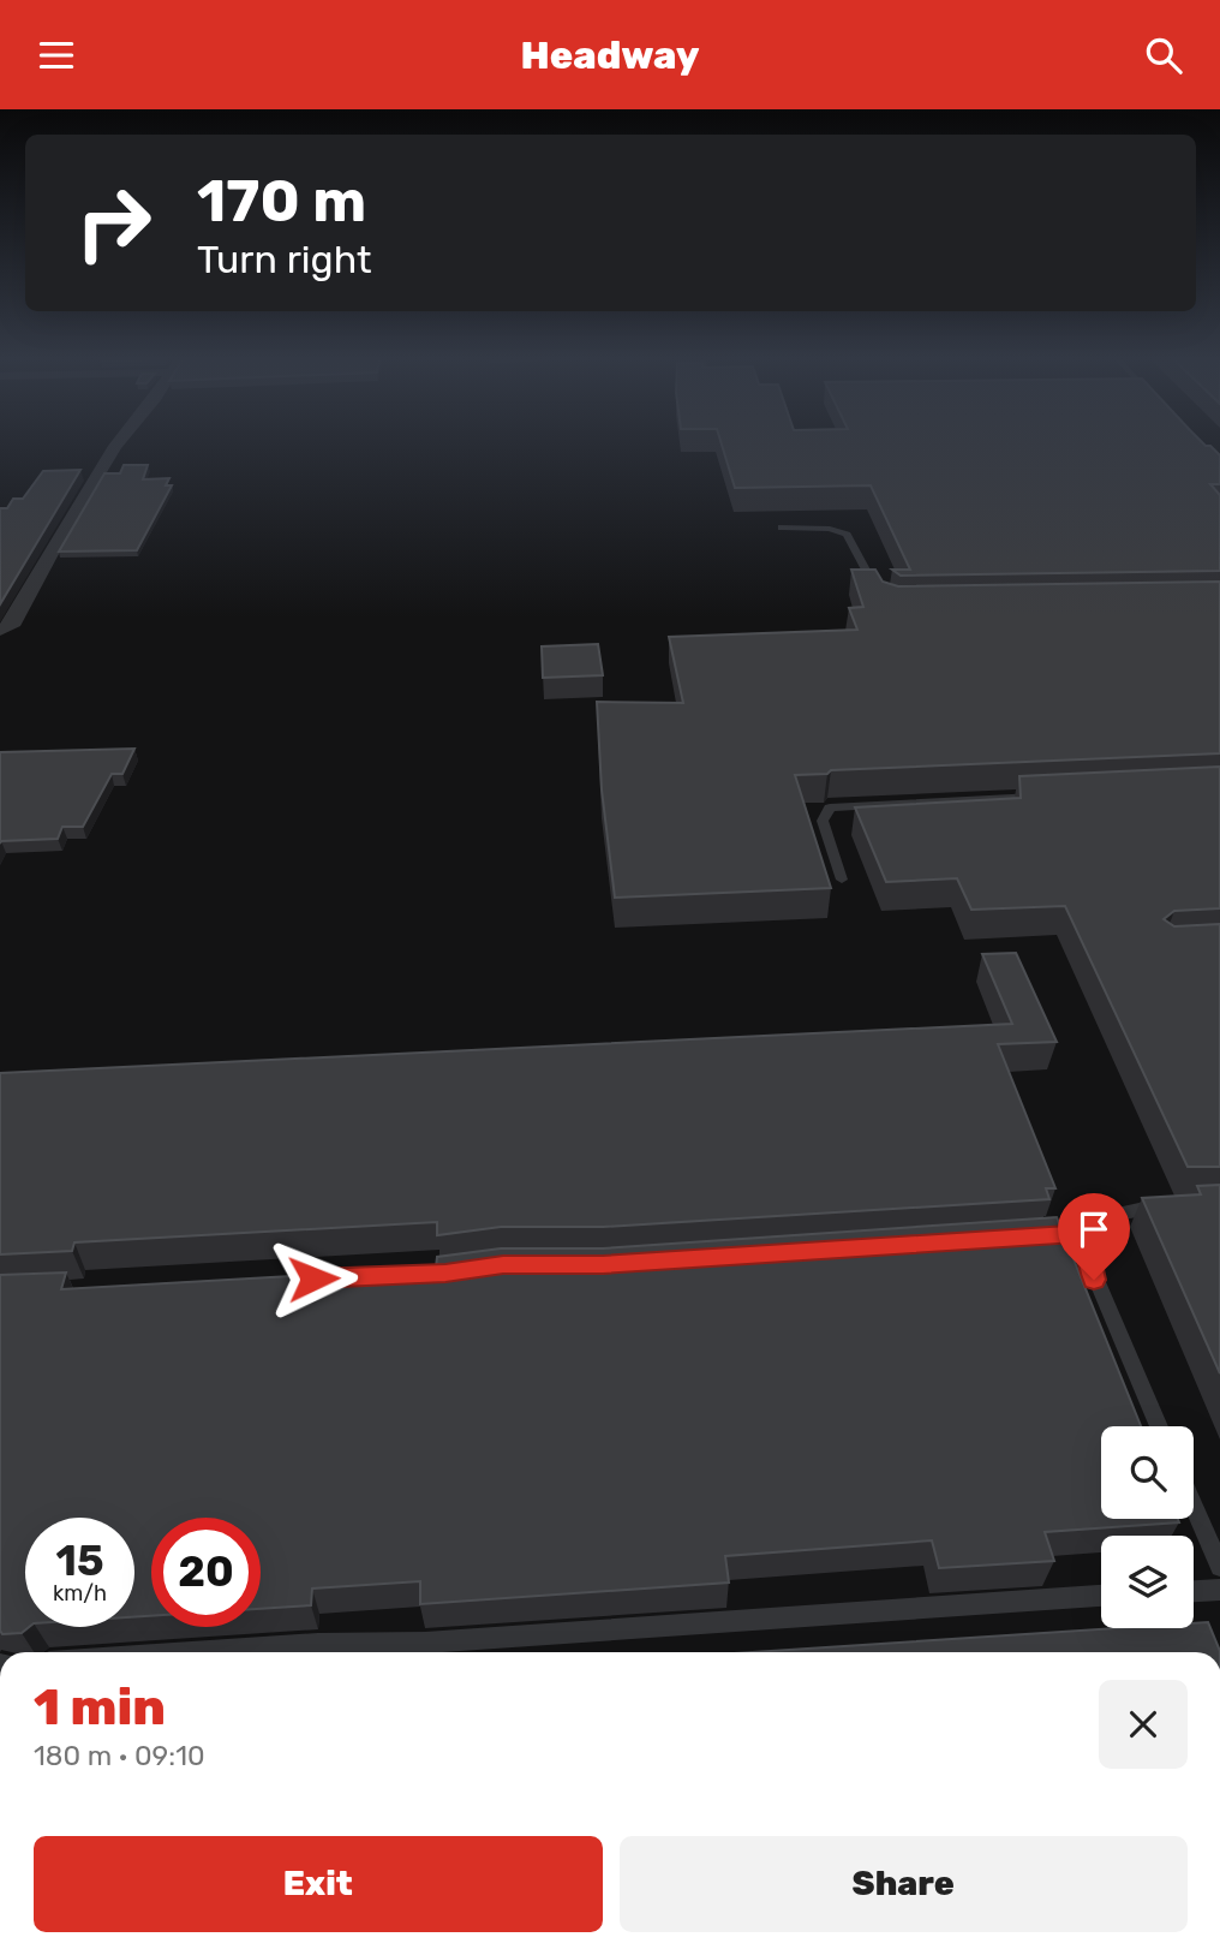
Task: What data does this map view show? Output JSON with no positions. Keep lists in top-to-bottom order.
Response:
{
  "page": {
    "header": "Headway",
    "turn": ["170 m", "Turn right"],
    "speed": "15 km/h",
    "limit": "20",
    "heading": ["1 min", "180 m · 09:10"],
    "buttons": ["Exit", "Share"]
  }
}
